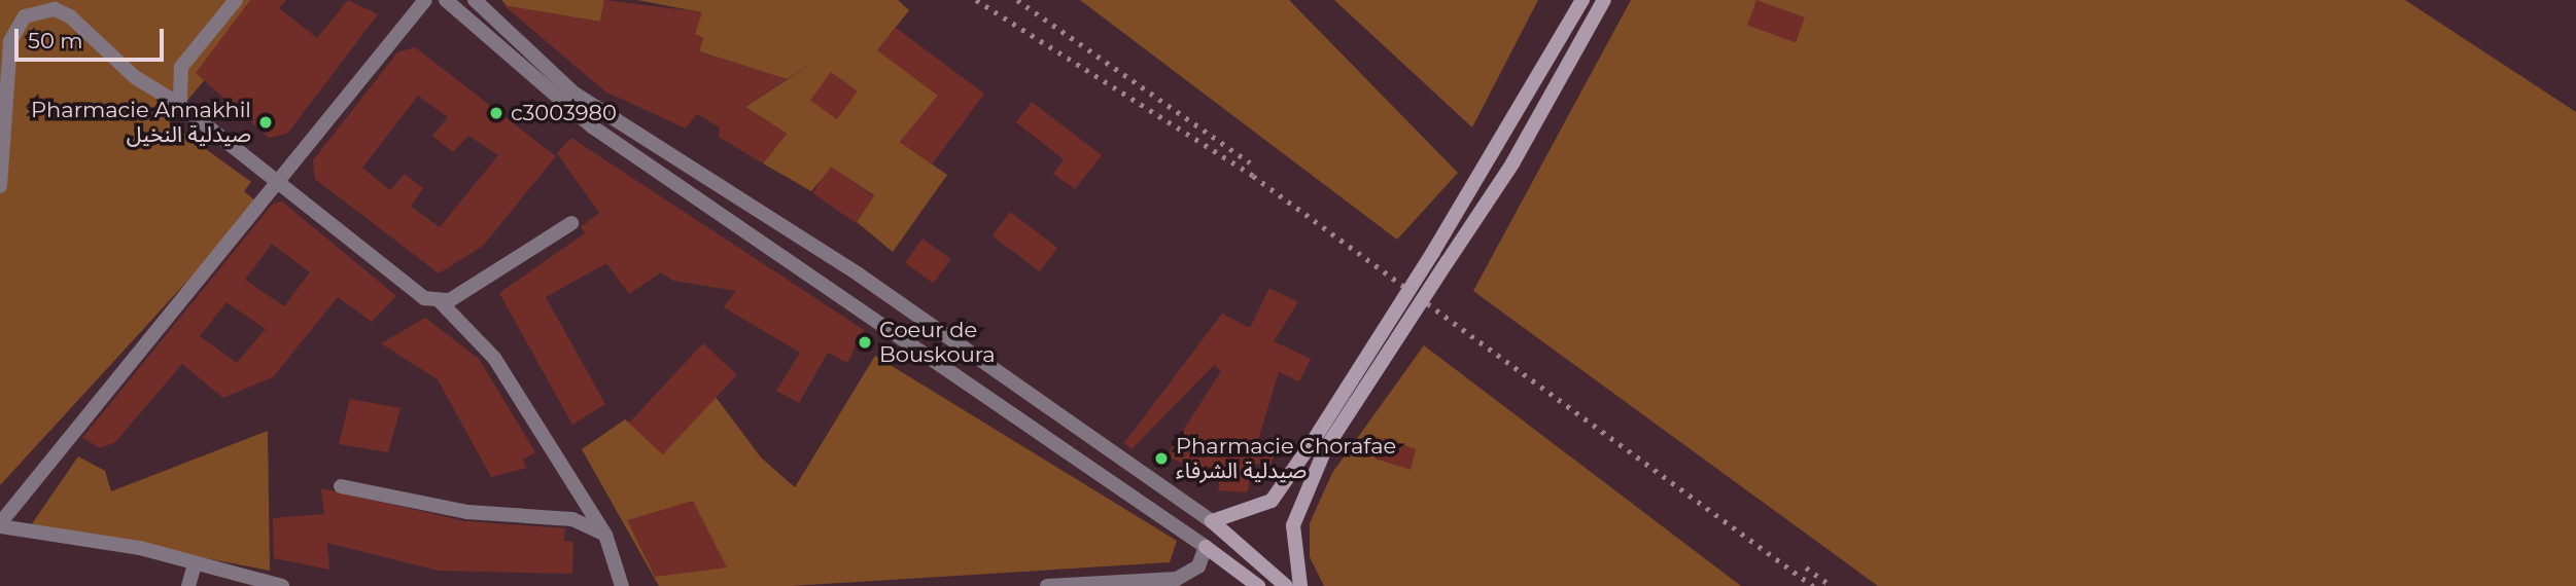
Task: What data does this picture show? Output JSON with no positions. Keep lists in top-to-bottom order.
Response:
{
  "places": [
    "c3003980",
    "Pharmacie Annakhil صيدلية النخيل",
    "Coeur de Bouskoura",
    "Pharmacie Chorafae صيدلية الشرفاء"
  ],
  "scale_bar": "50 m"
}
